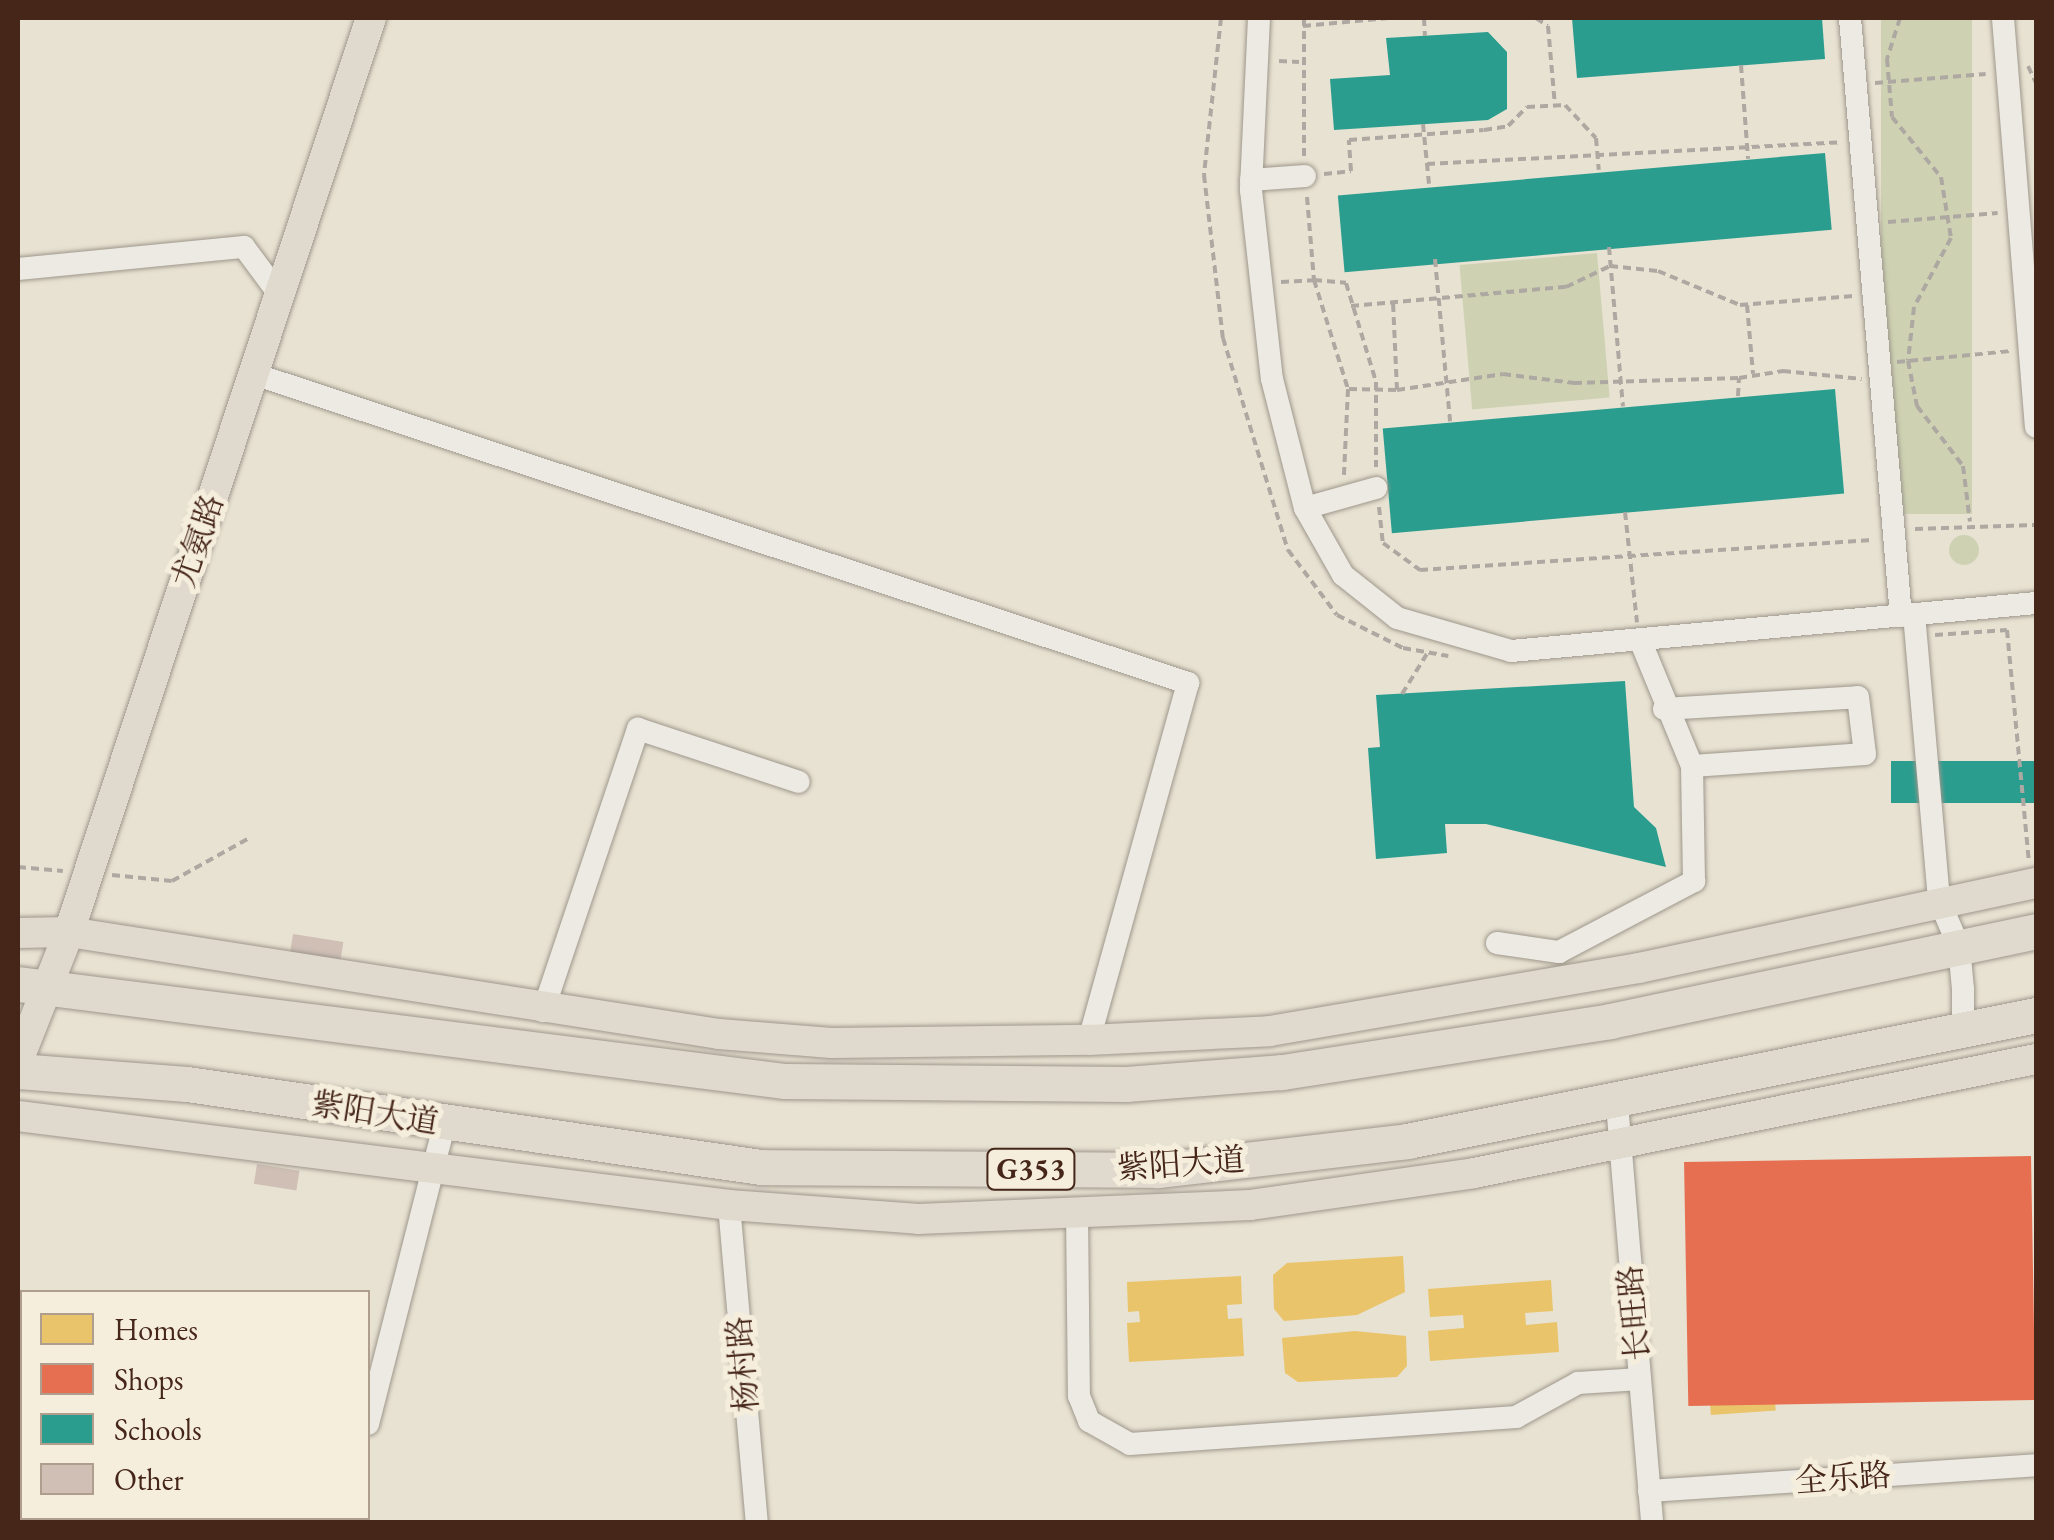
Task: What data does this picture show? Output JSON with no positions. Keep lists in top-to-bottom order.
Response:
{
  "streets": {
    "highway": ["紫阳大道", "G353"],
    "main road": ["尤氨路"],
    "street": ["长旺路", "杨村路", "全乐路"]
  },
  "crossings": [
    ["紫阳大道", "长旺路"],
    ["长旺路", "全乐路"]
  ],
  "legend": [
    "Homes",
    "Shops",
    "Schools",
    "Other"
  ]
}
